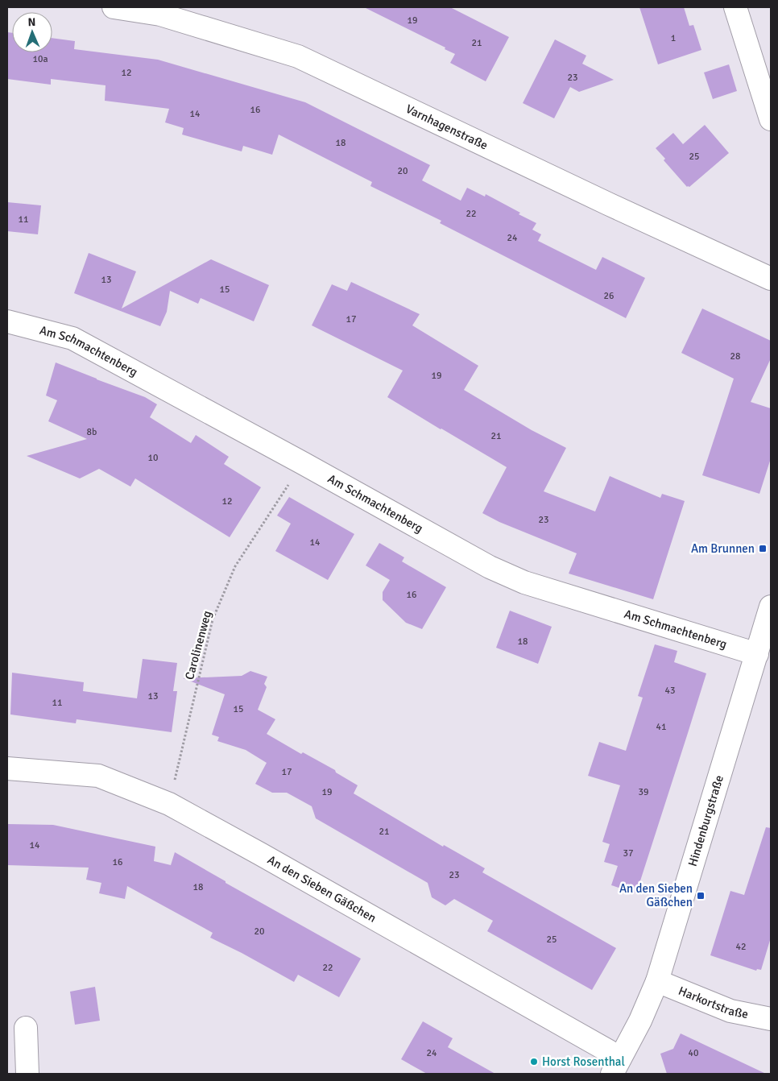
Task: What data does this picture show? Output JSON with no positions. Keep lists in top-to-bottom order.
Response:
{
  "streets": {
    "street": [
      "Varnhagenstraße",
      "Am Schmachtenberg",
      "Hindenburgstraße",
      "An den Sieben Gäßchen",
      "Harkortstraße"
    ],
    "path": ["Carolinenweg"]
  },
  "crossings": [
    ["Am Schmachtenberg", "Carolinenweg"],
    ["Am Schmachtenberg", "Hindenburgstraße"],
    ["Carolinenweg", "An den Sieben Gäßchen"],
    ["Hindenburgstraße", "An den Sieben Gäßchen"],
    ["Hindenburgstraße", "Harkortstraße"]
  ],
  "places": {
    "transit": ["Am Brunnen", "An den Sieben Gäßchen"],
    "other": ["Horst Rosenthal"]
  },
  "house_numbers": [
    "19",
    "1",
    "21",
    "10a",
    "12",
    "23",
    "16",
    "14",
    "18",
    "25",
    "20",
    "22",
    "11",
    "24",
    "13",
    "15",
    "26",
    "17",
    "28",
    "19",
    "8b",
    "21",
    "10",
    "12",
    "23",
    "14",
    "16",
    "18",
    "43",
    "13",
    "11",
    "15",
    "41",
    "17",
    "19",
    "39",
    "21",
    "14",
    "37",
    "16",
    "23",
    "18",
    "20",
    "25",
    "42",
    "22",
    "24",
    "40"
  ],
  "north": "top"
}
